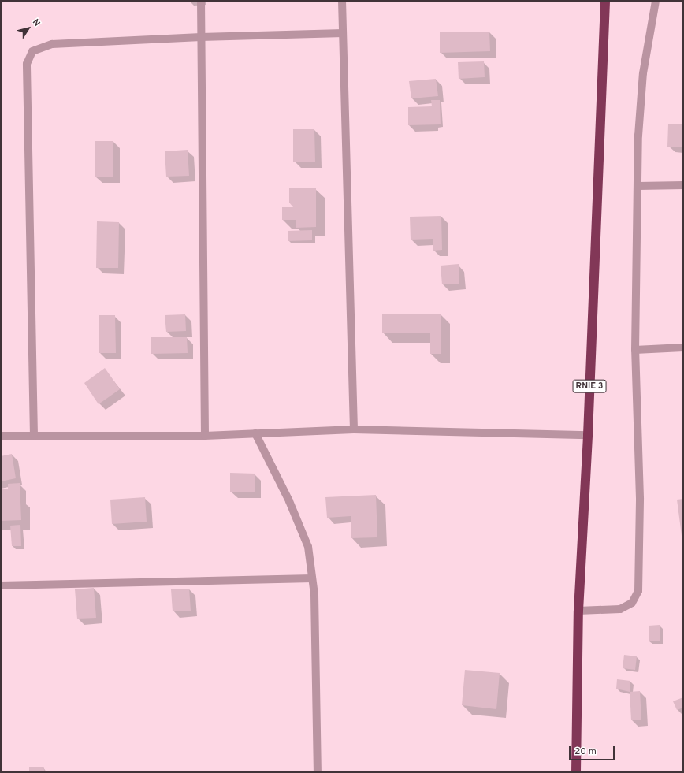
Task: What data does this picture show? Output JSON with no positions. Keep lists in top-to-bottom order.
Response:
{
  "streets": {
    "highway": ["RNIE 3"]
  },
  "scale_bar": "20 m",
  "north": "top right"
}
